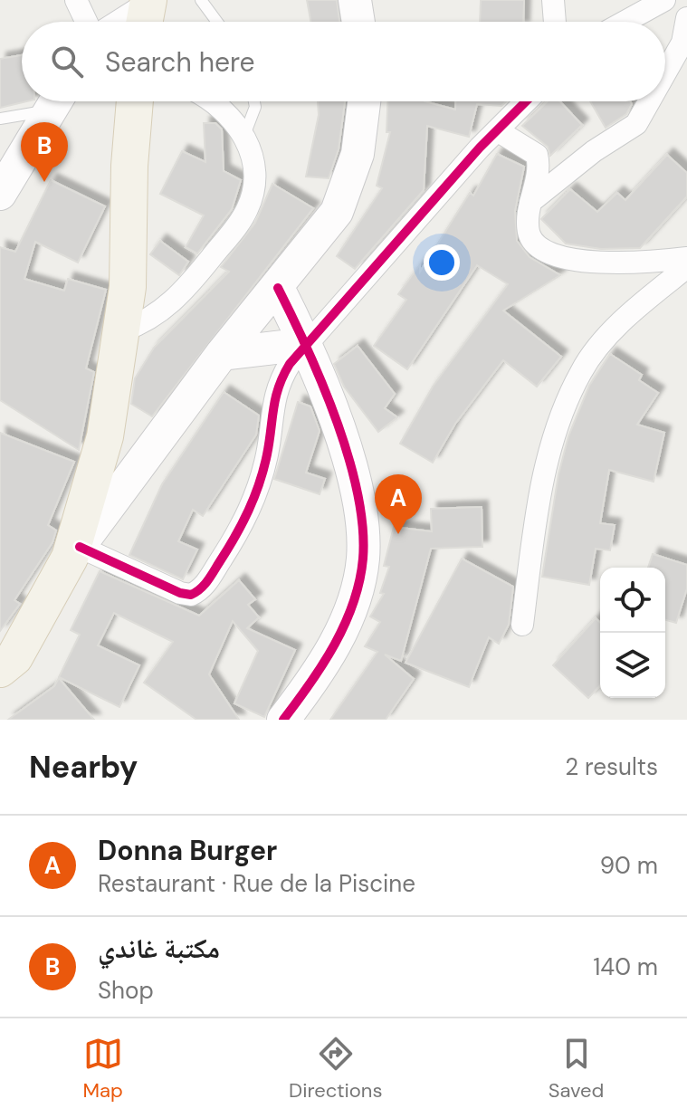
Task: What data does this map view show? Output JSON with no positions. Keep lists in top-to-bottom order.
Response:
{
  "page": {
    "search": "Search here",
    "pins": ["B", "A"],
    "heading": ["Nearby", "2 results"],
    "list": [
      {
        "mark": "A",
        "name": "Donna Burger",
        "note": "Restaurant · Rue de la Piscine",
        "value": "90 m"
      },
      {
        "mark": "B",
        "name": "مكتبة غاندي",
        "note": "Shop",
        "value": "140 m"
      }
    ],
    "nav": ["Map", "Directions", "Saved"]
  }
}
